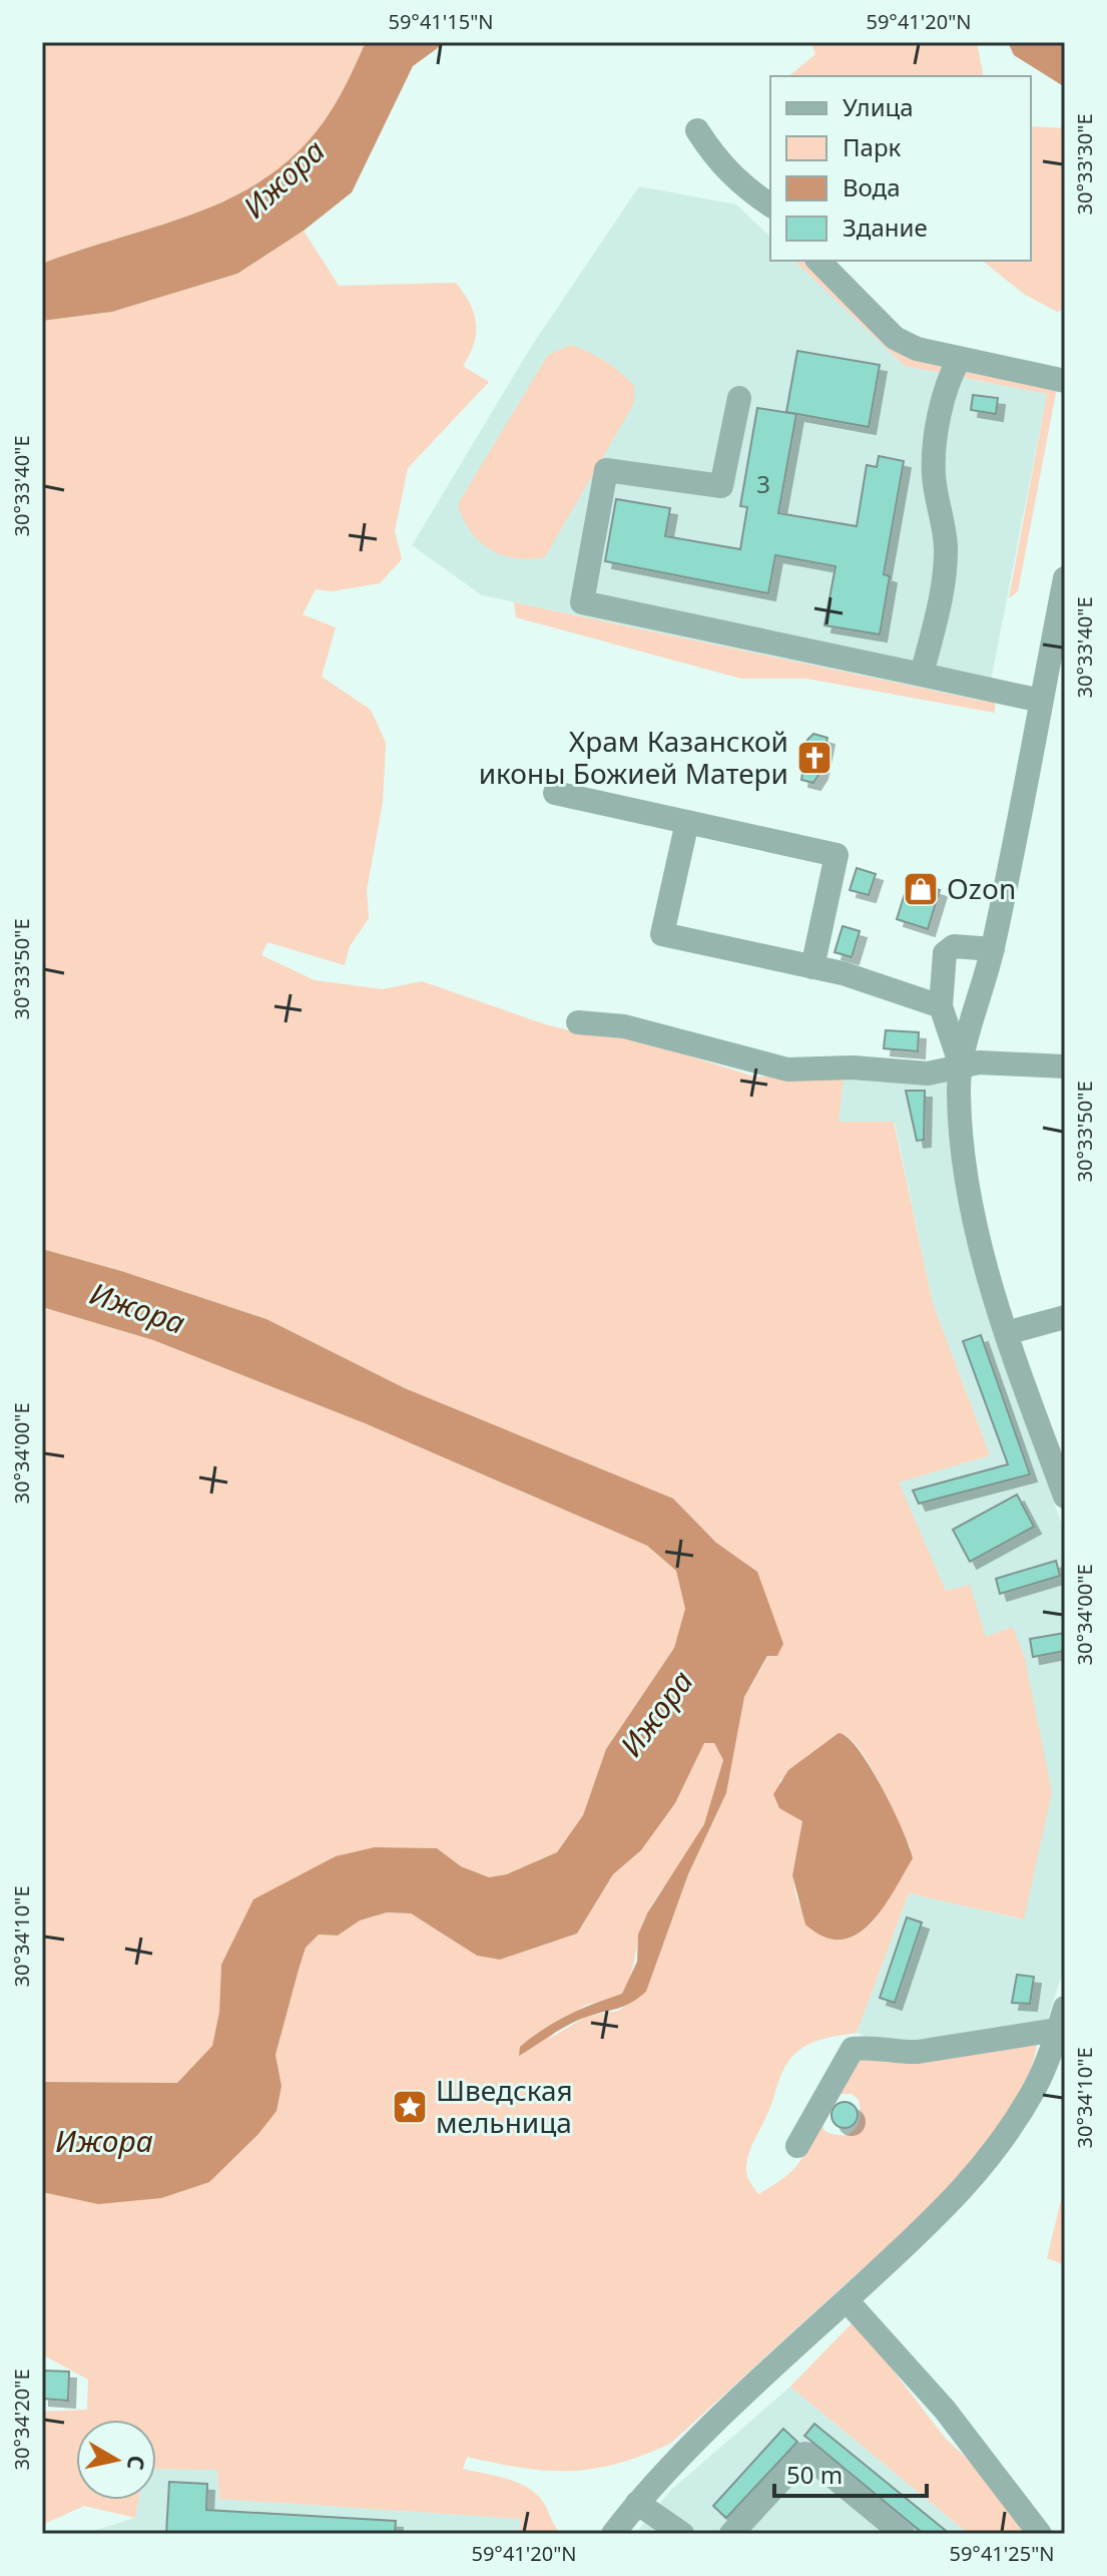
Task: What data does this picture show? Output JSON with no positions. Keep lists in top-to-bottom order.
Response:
{
  "water": ["Ижора"],
  "places": {
    "church": ["Храм Казанской иконы Божией Матери"],
    "shop": ["Ozon"],
    "place": ["Шведская мельница"]
  },
  "house_numbers": ["3"],
  "legend": [
    "Улица",
    "Парк",
    "Вода",
    "Здание"
  ],
  "scale_bar": "50 m",
  "north": "right",
  "coordinates": [
    "59°41'15\"N",
    "59°41'20\"N",
    "30°33'30\"E",
    "30°33'40\"E",
    "30°33'50\"E",
    "30°34'00\"E",
    "30°34'10\"E",
    "30°34'20\"E",
    "59°41'25\"N"
  ]
}
